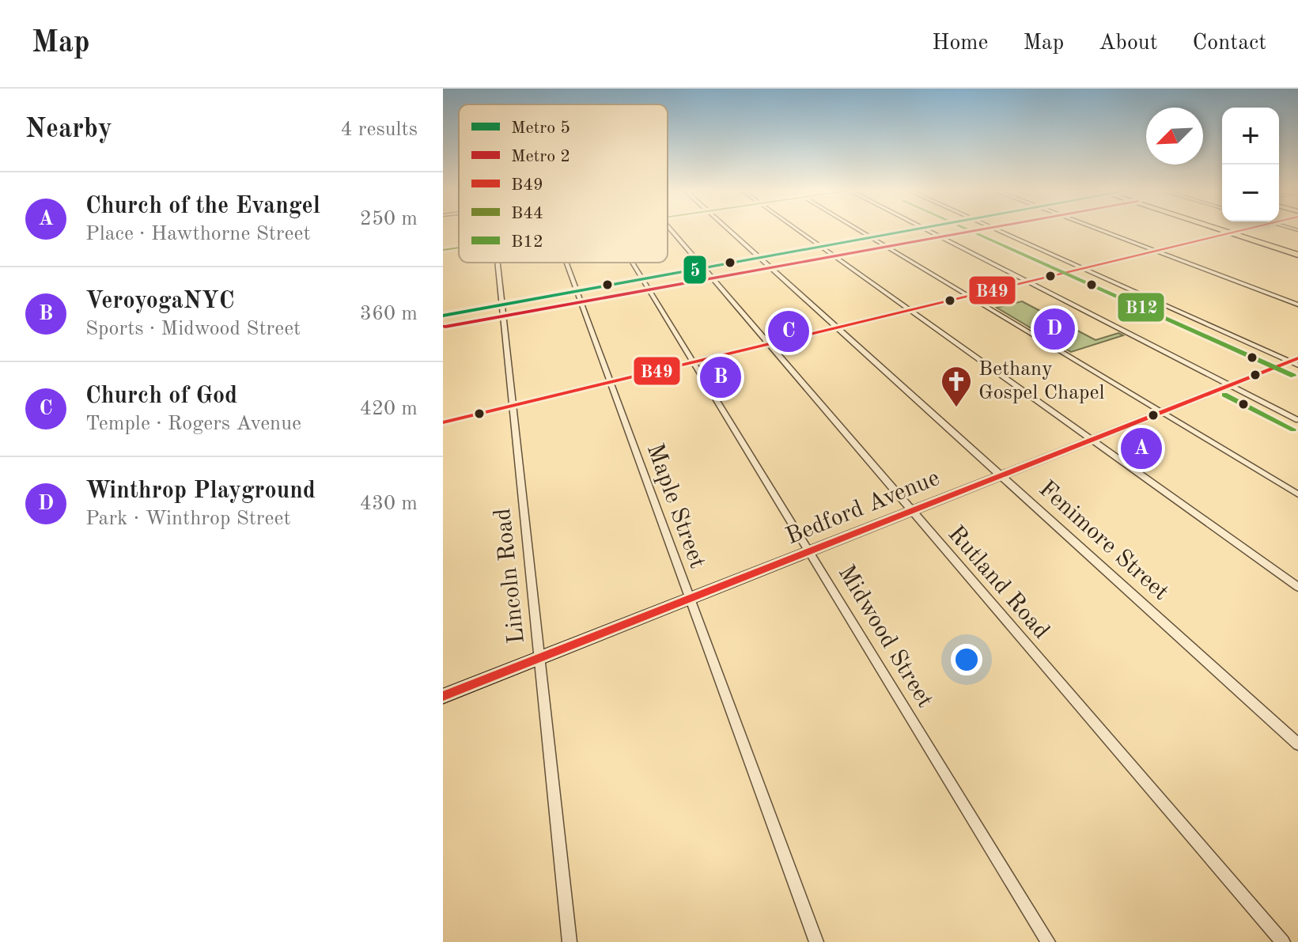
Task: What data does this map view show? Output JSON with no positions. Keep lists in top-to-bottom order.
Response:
{
  "streets": {
    "main road": ["Bedford Avenue"],
    "street": [
      "Maple Street",
      "Fenimore Street",
      "Lincoln Road",
      "Rutland Road",
      "Midwood Street"
    ]
  },
  "crossings": [
    ["Maple Street", "Bedford Avenue"],
    ["Bedford Avenue", "Fenimore Street"],
    ["Bedford Avenue", "Lincoln Road"],
    ["Bedford Avenue", "Rutland Road"],
    ["Bedford Avenue", "Midwood Street"]
  ],
  "places": {
    "church": ["Bethany Gospel Chapel"]
  },
  "lines": [
    "metro line 5",
    "metro line 2",
    "transit line B49",
    "transit line B44",
    "transit line B12"
  ],
  "legend": [
    "Metro 5",
    "Metro 2",
    "B49",
    "B44",
    "B12"
  ],
  "north": "bottom left",
  "page": {
    "header": "Map",
    "nav": [
      "Home",
      "Map",
      "About",
      "Contact"
    ],
    "heading": ["Nearby", "4 results"],
    "map_buttons": ["+", "−"],
    "list": [
      {
        "mark": "A",
        "name": "Church of the Evangel",
        "note": "Place · Hawthorne Street",
        "value": "250 m"
      },
      {
        "mark": "B",
        "name": "VeroyogaNYC",
        "note": "Sports · Midwood Street",
        "value": "360 m"
      },
      {
        "mark": "C",
        "name": "Church of God",
        "note": "Temple · Rogers Avenue",
        "value": "420 m"
      },
      {
        "mark": "D",
        "name": "Winthrop Playground",
        "note": "Park · Winthrop Street",
        "value": "430 m"
      }
    ],
    "pins": [
      "D",
      "C",
      "B",
      "A"
    ]
  }
}
